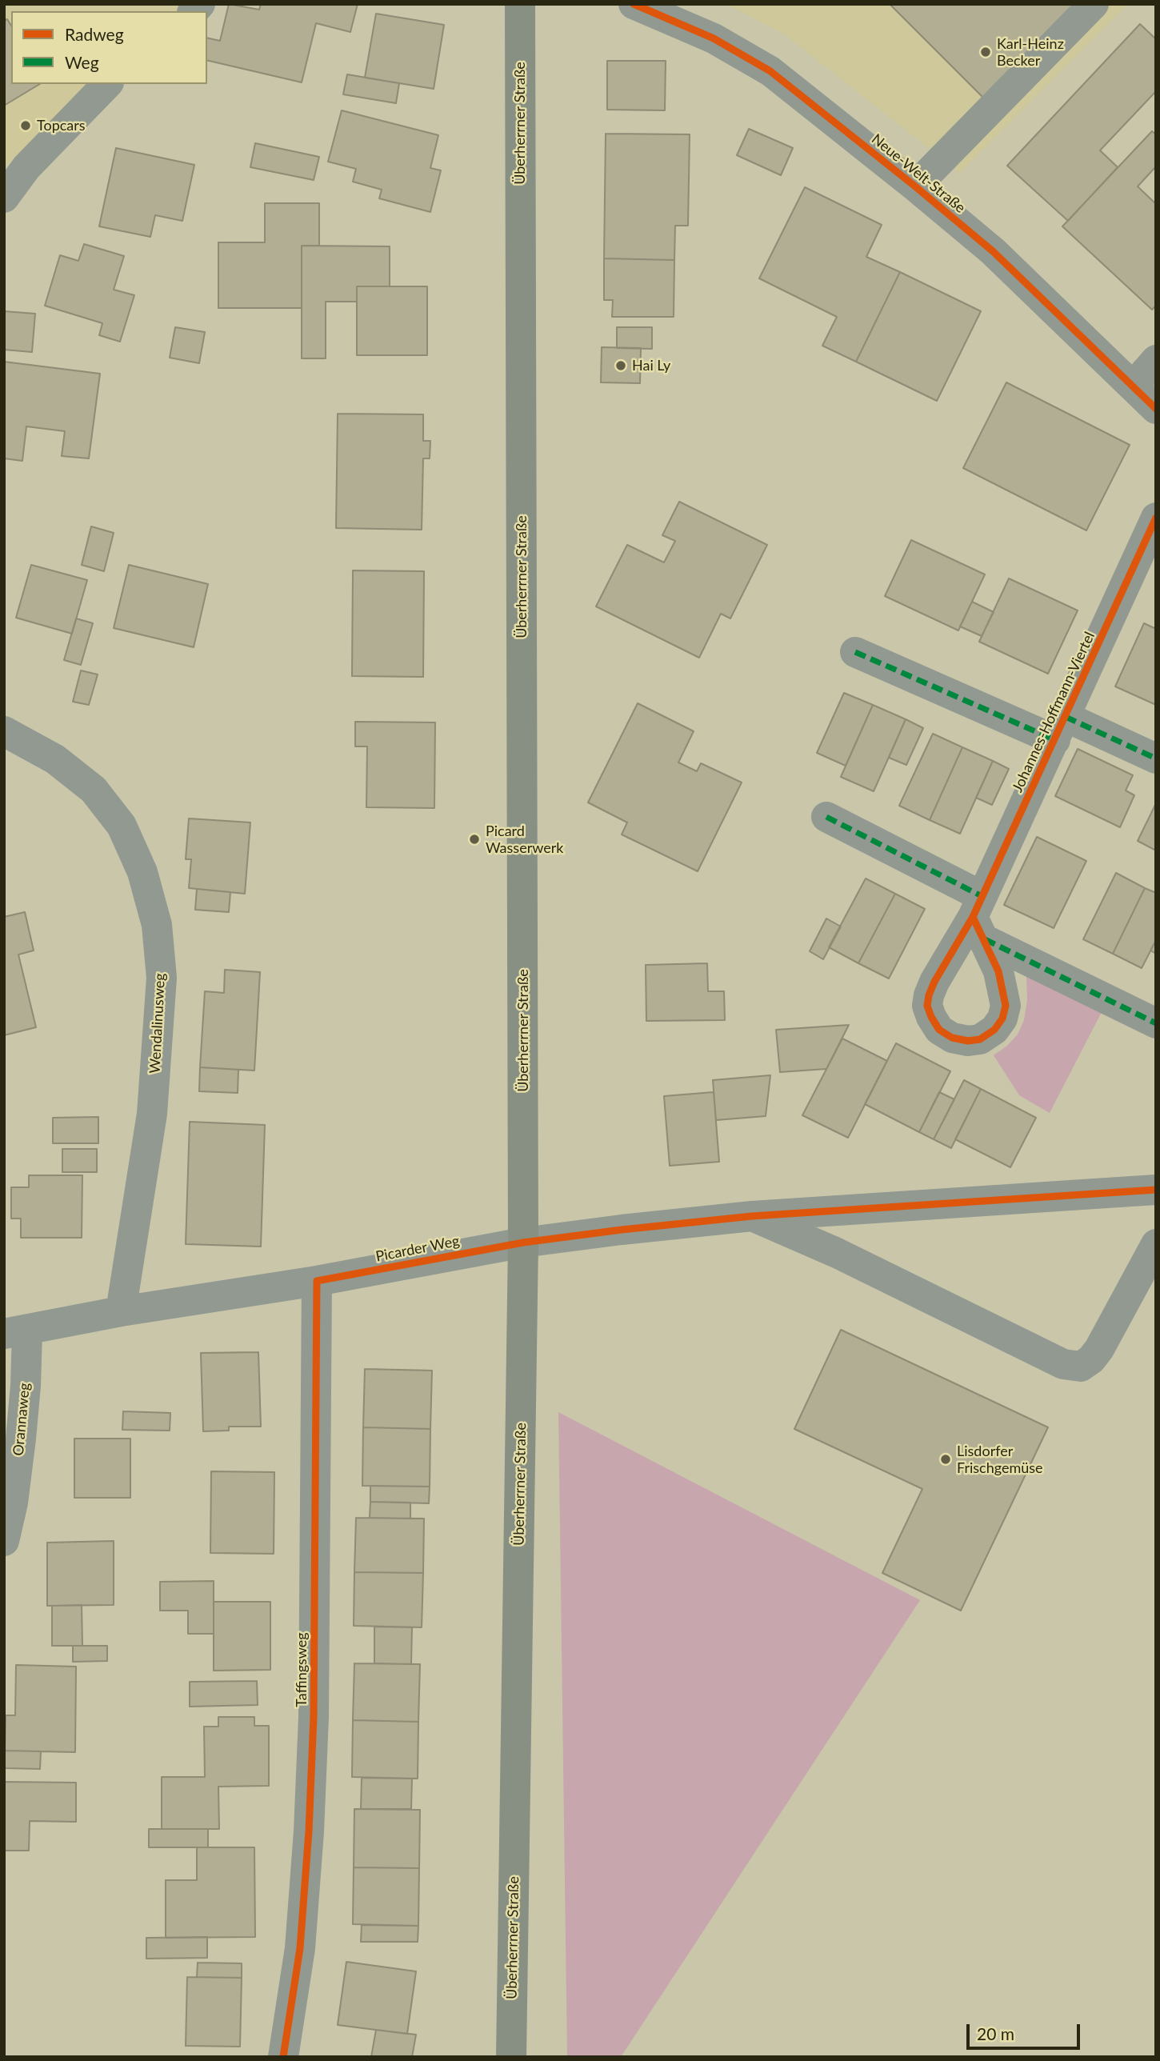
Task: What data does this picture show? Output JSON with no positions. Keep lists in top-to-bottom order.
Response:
{
  "streets": {
    "main road": ["Überherrner Straße"],
    "street": [
      "Neue-Welt-Straße",
      "Johannes-Hoffmann-Viertel",
      "Wendalinusweg",
      "Picarder Weg",
      "Orannaweg",
      "Taffingsweg"
    ]
  },
  "crossings": [
    ["Überherrner Straße", "Picarder Weg"],
    ["Wendalinusweg", "Picarder Weg"],
    ["Picarder Weg", "Orannaweg"],
    ["Picarder Weg", "Taffingsweg"]
  ],
  "places": [
    "Karl-Heinz Becker",
    "Topcars",
    "Hai Ly",
    "Picard Wasserwerk",
    "Lisdorfer Frischgemüse"
  ],
  "legend": ["Radweg", "Weg"],
  "scale_bar": "20 m"
}
